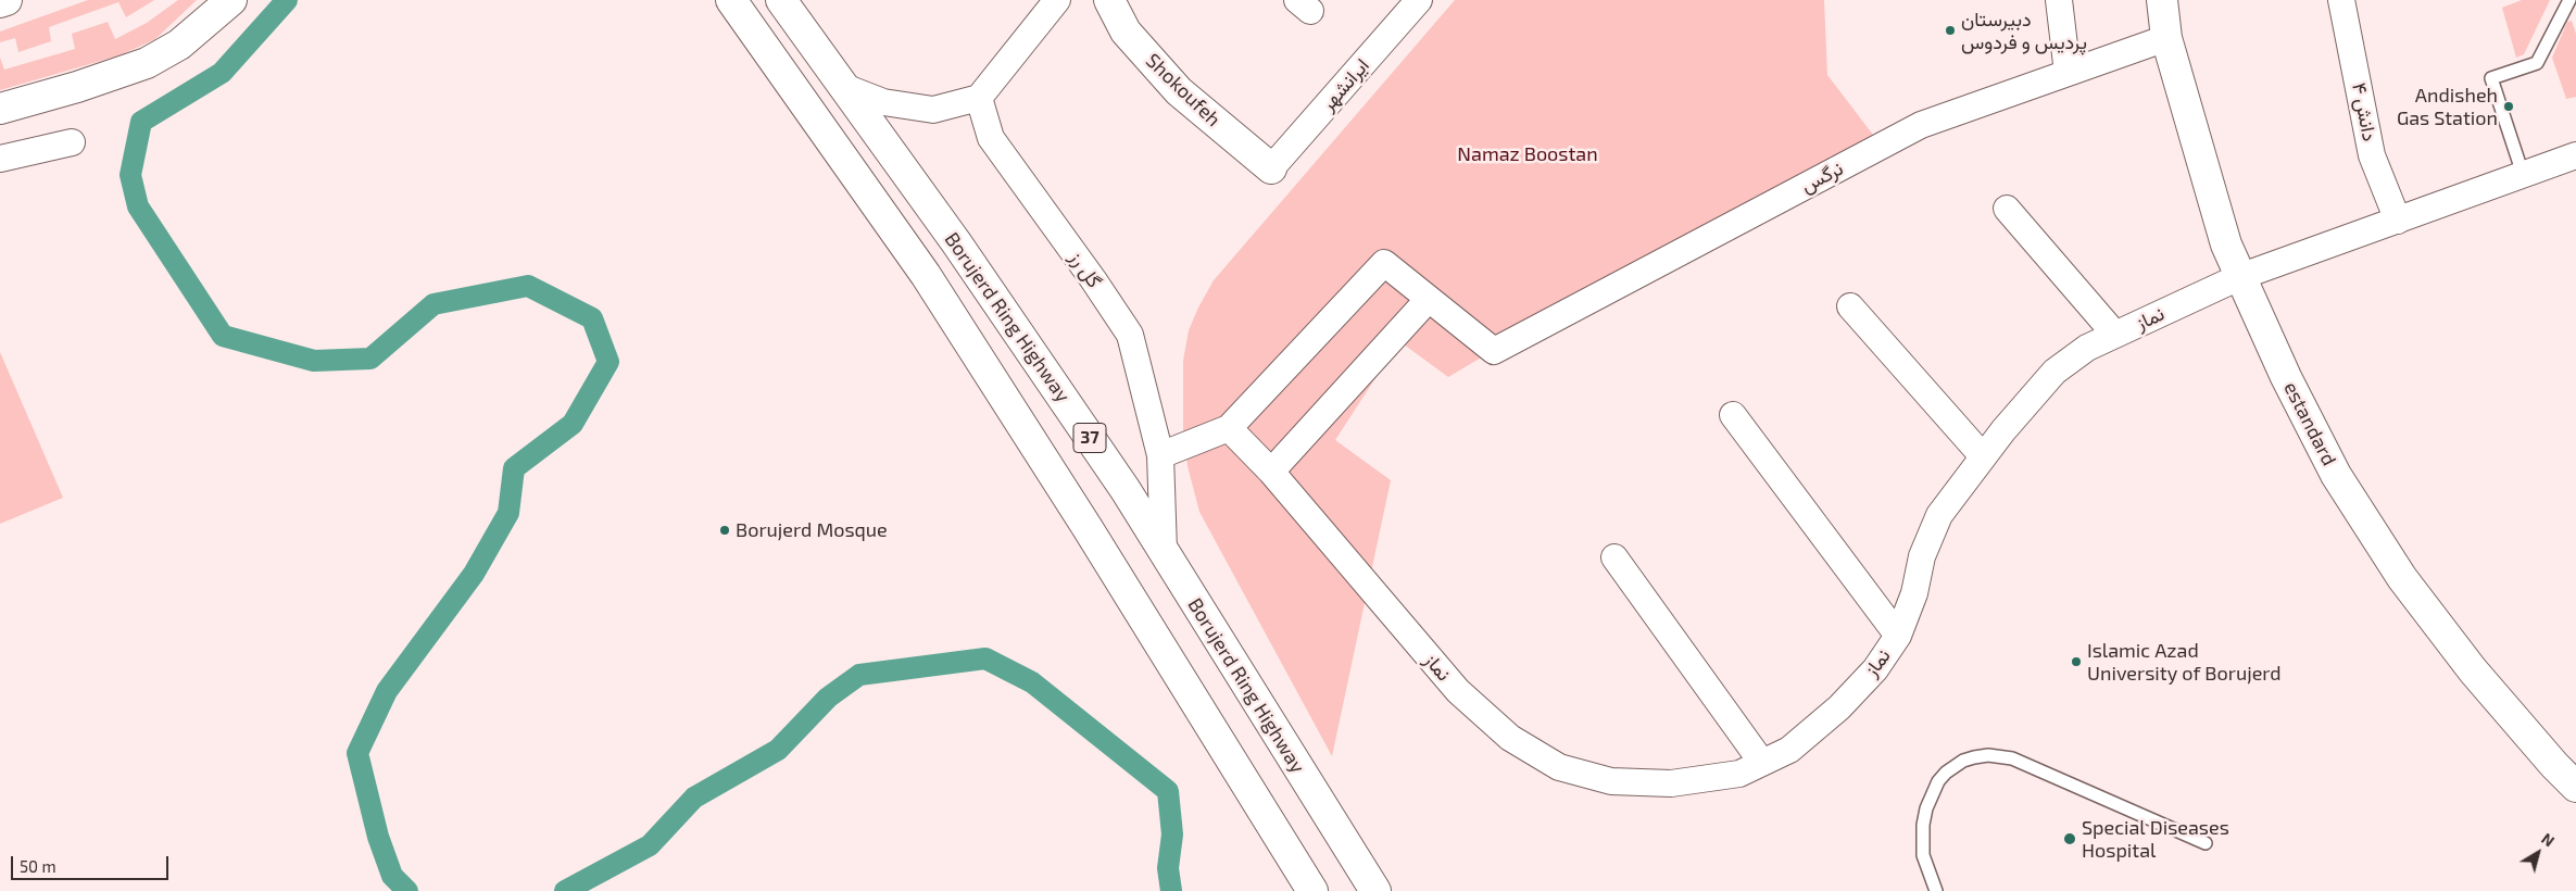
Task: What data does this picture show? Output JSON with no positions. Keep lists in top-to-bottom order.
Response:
{
  "streets": {
    "main road": [
      "Shokoufeh",
      "Borujerd Ring Highway",
      "estandard",
      "37"
    ],
    "street": [
      "ایرانشهر",
      "دانش ۴",
      "نرگس",
      "گل رز",
      "نماز"
    ]
  },
  "crossings": [
    ["ایرانشهر", "Shokoufeh"],
    ["دانش ۴", "نماز"],
    ["نرگس", "estandard"],
    ["گل رز", "Borujerd Ring Highway"],
    ["نماز", "estandard"]
  ],
  "parks": ["Namaz Boostan"],
  "places": [
    "دبیرستان پردیس و فردوس",
    "Andisheh Gas Station",
    "Borujerd Mosque",
    "Islamic Azad University of Borujerd",
    "Special Diseases Hospital"
  ],
  "scale_bar": "50 m",
  "north": "top right"
}
